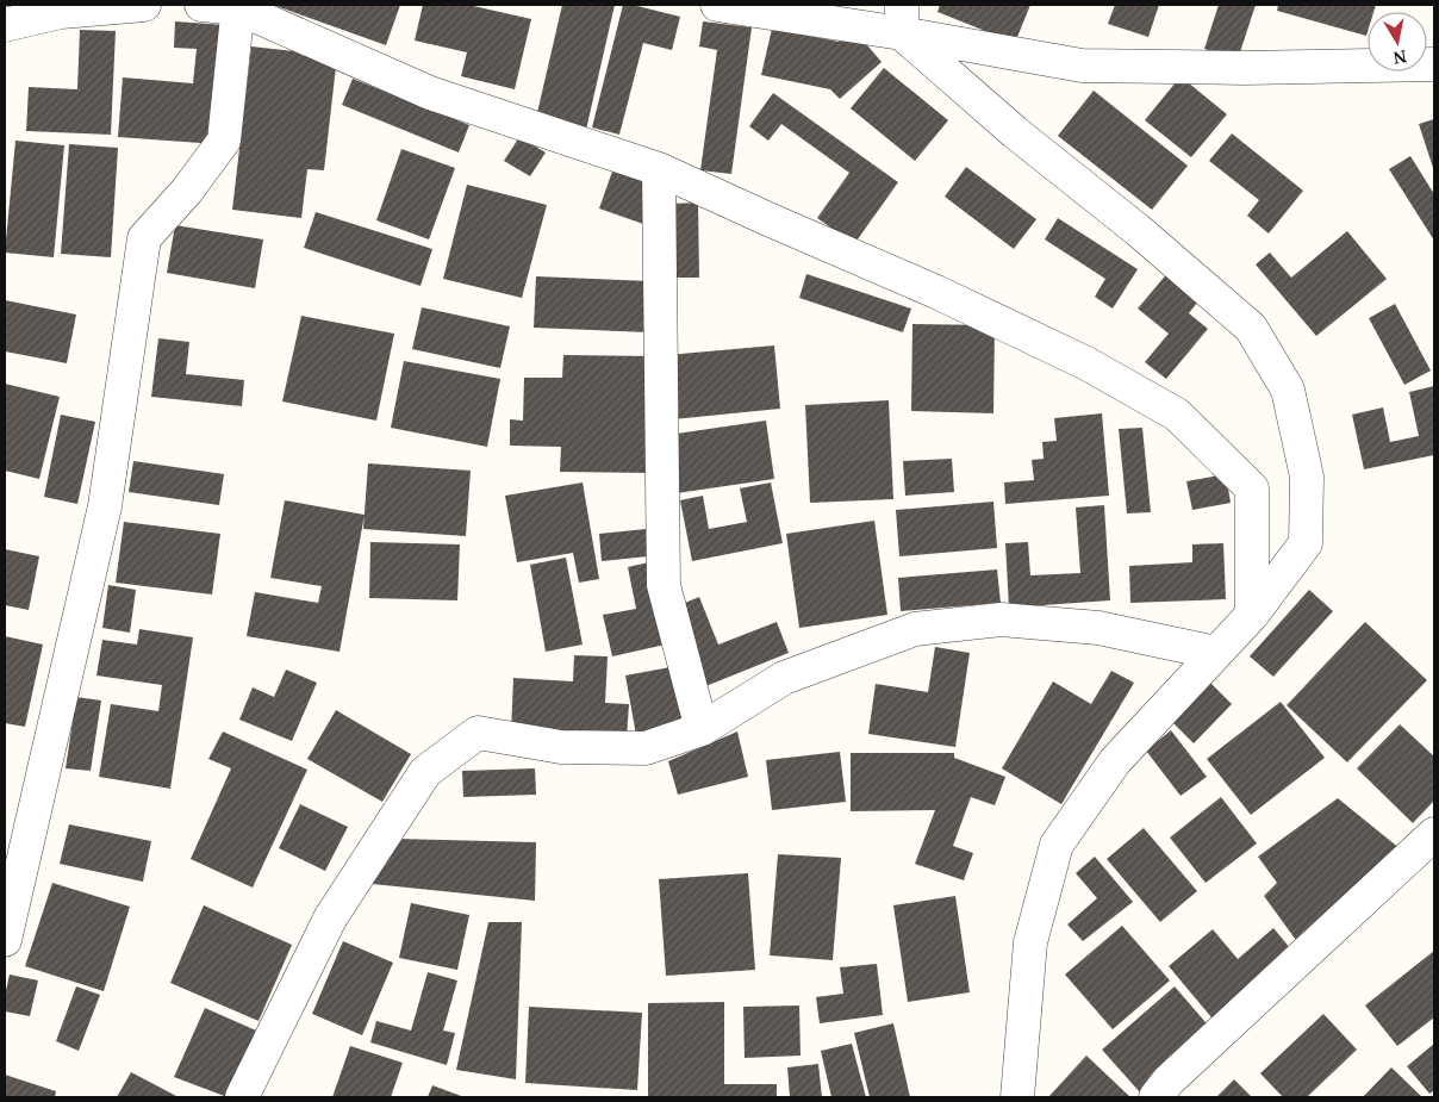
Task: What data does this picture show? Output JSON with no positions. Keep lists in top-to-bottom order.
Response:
{
  "north": "bottom"
}
